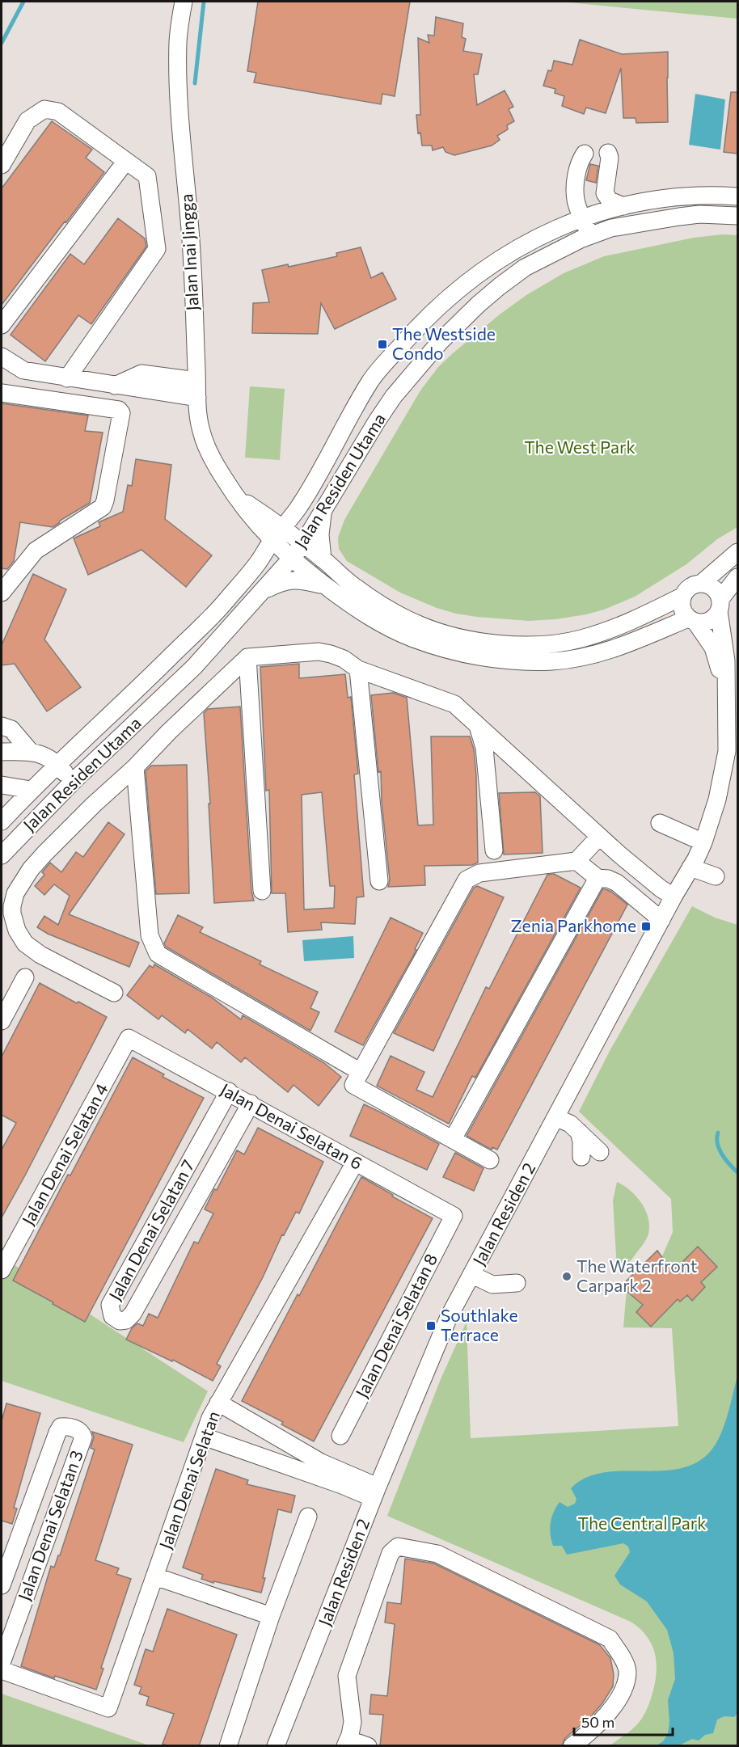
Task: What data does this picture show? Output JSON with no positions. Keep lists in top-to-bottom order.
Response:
{
  "streets": {
    "street": [
      "Jalan Inai Jingga",
      "Jalan Residen Utama",
      "Jalan Denai Selatan 6",
      "Jalan Denai Selatan 4",
      "Jalan Residen 2",
      "Jalan Denai Selatan 7",
      "Jalan Denai Selatan 8",
      "Jalan Denai Selatan",
      "Jalan Denai Selatan 3"
    ]
  },
  "crossings": [
    ["Jalan Inai Jingga", "Jalan Residen Utama"],
    ["Jalan Inai Jingga", "Jalan Residen 2"],
    ["Jalan Denai Selatan 6", "Jalan Denai Selatan 4"],
    ["Jalan Denai Selatan 6", "Jalan Denai Selatan 7"],
    ["Jalan Denai Selatan 6", "Jalan Denai Selatan 8"],
    ["Jalan Denai Selatan 6", "Jalan Denai Selatan"]
  ],
  "parks": ["The West Park", "The Central Park"],
  "places": {
    "transit": ["The Westside Condo", "Zenia Parkhome", "Southlake Terrace"],
    "other": ["The Waterfront Carpark 2"]
  },
  "scale_bar": "50 m"
}
